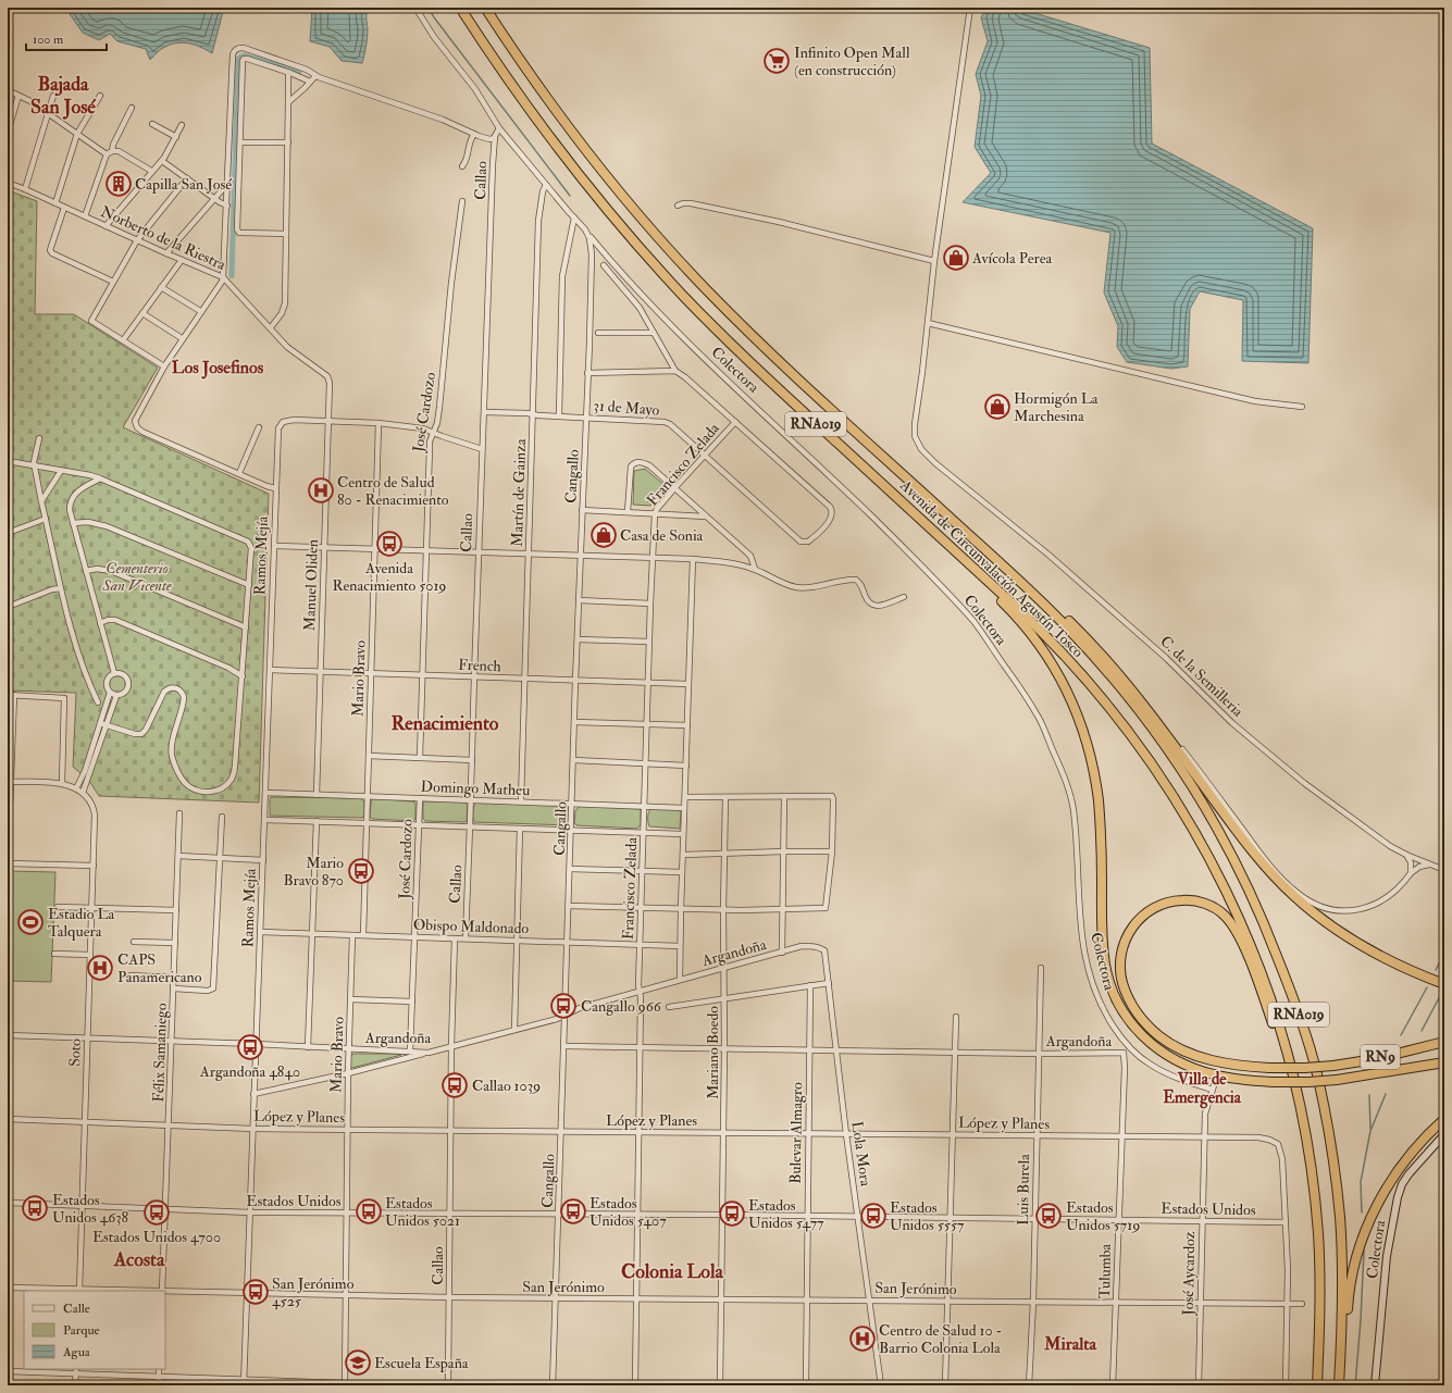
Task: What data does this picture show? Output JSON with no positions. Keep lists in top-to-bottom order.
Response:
{
  "streets": {
    "highway": ["RNA019", "Avenida de Circunvalación Agustín Tosco", "RN9"],
    "street": [
      "Callao",
      "Norberto de la Riestra",
      "Colectora",
      "31 de Mayo",
      "José Cardozo",
      "Francisco Zelada",
      "Cangallo",
      "Martín de Gainza",
      "Ramos Mejía",
      "Manuel Oliden",
      "French",
      "C. de la Semilleria",
      "Mario Bravo",
      "Domingo Matheu",
      "Obispo Maldonado",
      "Argandoña",
      "Soto",
      "Félix Samaniego",
      "Mariano Boedo",
      "López y Planes",
      "Bulevar Almagro",
      "Lola Mora",
      "Luis Burela",
      "Estados Unidos",
      "Tulumba",
      "José Aycardoz",
      "San Jerónimo"
    ]
  },
  "crossings": [
    ["Callao", "Colectora"],
    ["Callao", "31 de Mayo"],
    ["Callao", "French"],
    ["Callao", "Domingo Matheu"],
    ["Callao", "Obispo Maldonado"],
    ["Callao", "Argandoña"],
    ["Callao", "López y Planes"],
    ["Callao", "Estados Unidos"],
    ["Callao", "San Jerónimo"],
    ["Norberto de la Riestra", "Manuel Oliden"],
    ["Colectora", "Cangallo"],
    ["Colectora", "Martín de Gainza"],
    ["Colectora", "José Aycardoz"],
    ["31 de Mayo", "Francisco Zelada"],
    ["31 de Mayo", "Cangallo"],
    ["31 de Mayo", "Martín de Gainza"],
    ["José Cardozo", "French"],
    ["José Cardozo", "Domingo Matheu"],
    ["José Cardozo", "Obispo Maldonado"],
    ["José Cardozo", "Argandoña"],
    ["Francisco Zelada", "French"],
    ["Francisco Zelada", "Domingo Matheu"],
    ["Francisco Zelada", "Obispo Maldonado"],
    ["Francisco Zelada", "Argandoña"],
    ["Francisco Zelada", "López y Planes"],
    ["Francisco Zelada", "Estados Unidos"],
    ["Francisco Zelada", "San Jerónimo"],
    ["Cangallo", "French"],
    ["Cangallo", "Domingo Matheu"],
    ["Cangallo", "Obispo Maldonado"],
    ["Cangallo", "Argandoña"],
    ["Cangallo", "López y Planes"],
    ["Cangallo", "Estados Unidos"],
    ["Cangallo", "San Jerónimo"],
    ["Martín de Gainza", "French"],
    ["Martín de Gainza", "Domingo Matheu"],
    ["Ramos Mejía", "Manuel Oliden"],
    ["Ramos Mejía", "French"],
    ["Ramos Mejía", "Domingo Matheu"],
    ["Ramos Mejía", "Obispo Maldonado"],
    ["Ramos Mejía", "Argandoña"],
    ["Ramos Mejía", "López y Planes"],
    ["Ramos Mejía", "Estados Unidos"],
    ["Ramos Mejía", "San Jerónimo"],
    ["Avenida de Circunvalación Agustín Tosco", "RN9"],
    ["Manuel Oliden", "French"],
    ["Manuel Oliden", "Domingo Matheu"],
    ["French", "Mario Bravo"],
    ["Mario Bravo", "Domingo Matheu"],
    ["Mario Bravo", "Obispo Maldonado"],
    ["Mario Bravo", "Argandoña"],
    ["Mario Bravo", "López y Planes"],
    ["Mario Bravo", "Estados Unidos"],
    ["Mario Bravo", "San Jerónimo"],
    ["Argandoña", "Soto"],
    ["Argandoña", "Félix Samaniego"],
    ["Argandoña", "Mariano Boedo"],
    ["Argandoña", "Bulevar Almagro"],
    ["Argandoña", "Lola Mora"],
    ["Argandoña", "Luis Burela"],
    ["Argandoña", "Tulumba"],
    ["Soto", "López y Planes"],
    ["Soto", "Estados Unidos"],
    ["Soto", "San Jerónimo"],
    ["Félix Samaniego", "López y Planes"],
    ["Félix Samaniego", "Estados Unidos"],
    ["Félix Samaniego", "San Jerónimo"],
    ["Mariano Boedo", "López y Planes"],
    ["Mariano Boedo", "Estados Unidos"],
    ["Mariano Boedo", "San Jerónimo"],
    ["López y Planes", "Bulevar Almagro"],
    ["López y Planes", "Lola Mora"],
    ["López y Planes", "Luis Burela"],
    ["López y Planes", "Estados Unidos"],
    ["López y Planes", "Tulumba"],
    ["López y Planes", "José Aycardoz"],
    ["Bulevar Almagro", "Estados Unidos"],
    ["Bulevar Almagro", "San Jerónimo"],
    ["Lola Mora", "Estados Unidos"],
    ["Lola Mora", "San Jerónimo"],
    ["Luis Burela", "Estados Unidos"],
    ["Luis Burela", "San Jerónimo"],
    ["Estados Unidos", "Tulumba"],
    ["Estados Unidos", "José Aycardoz"],
    ["Tulumba", "San Jerónimo"],
    ["José Aycardoz", "San Jerónimo"]
  ],
  "districts": [
    "Bajada San José",
    "Los Josefinos",
    "Renacimiento",
    "Villa de Emergencia",
    "Acosta",
    "Colonia Lola",
    "Miralta"
  ],
  "parks": ["Cementerio San Vicente"],
  "places": {
    "supermarket": ["Infinito Open Mall (en construcción)"],
    "building": ["Capilla San José"],
    "shop": ["Avícola Perea", "Hormigón La Marchesina", "Casa de Sonia"],
    "hospital": ["Centro de Salud 80 - Renacimiento", "CAPS Panamericano", "Centro de Salud 10 - Barrio Colonia Lola"],
    "bus stop": [
      "Avenida Renacimiento 5019",
      "Mario Bravo 870",
      "Cangallo 966",
      "Argandoña 4840",
      "Callao 1039",
      "Estados Unidos 4638",
      "Estados Unidos 5021",
      "Estados Unidos 5407",
      "Estados Unidos 4700",
      "Estados Unidos 5477",
      "Estados Unidos 5557",
      "Estados Unidos 5719",
      "San Jerónimo 4525"
    ],
    "sports": ["Estadio La Talquera"],
    "school or university": ["Escuela España"]
  },
  "legend": ["Calle", "Parque", "Agua"],
  "scale_bar": "100 m"
}
